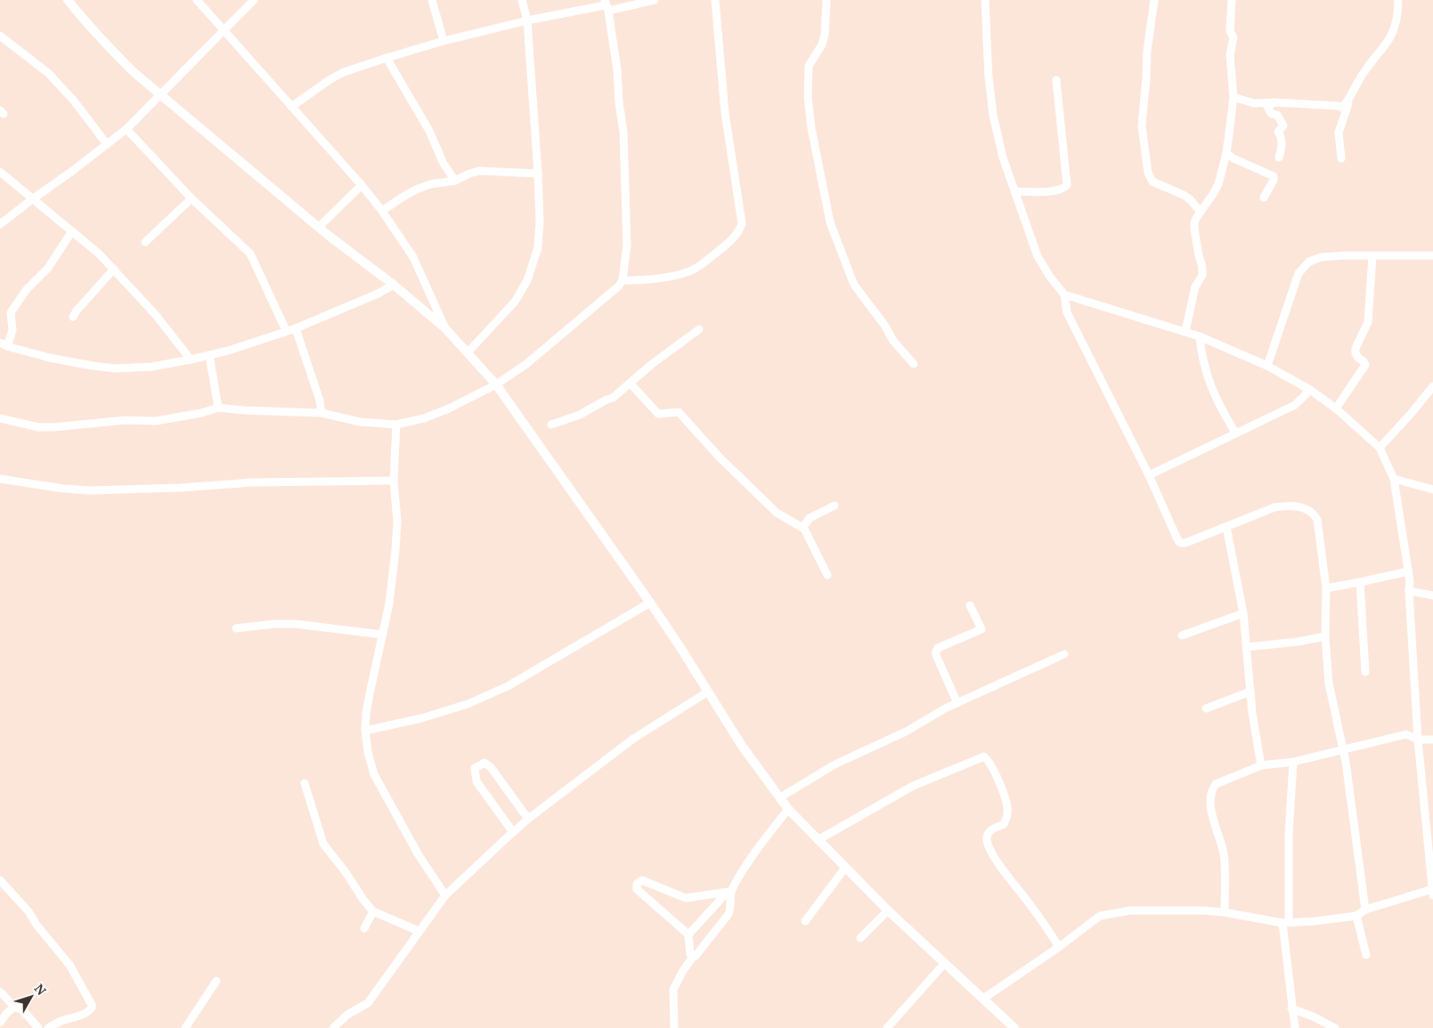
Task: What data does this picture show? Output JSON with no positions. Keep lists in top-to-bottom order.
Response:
{
  "north": "top right"
}
